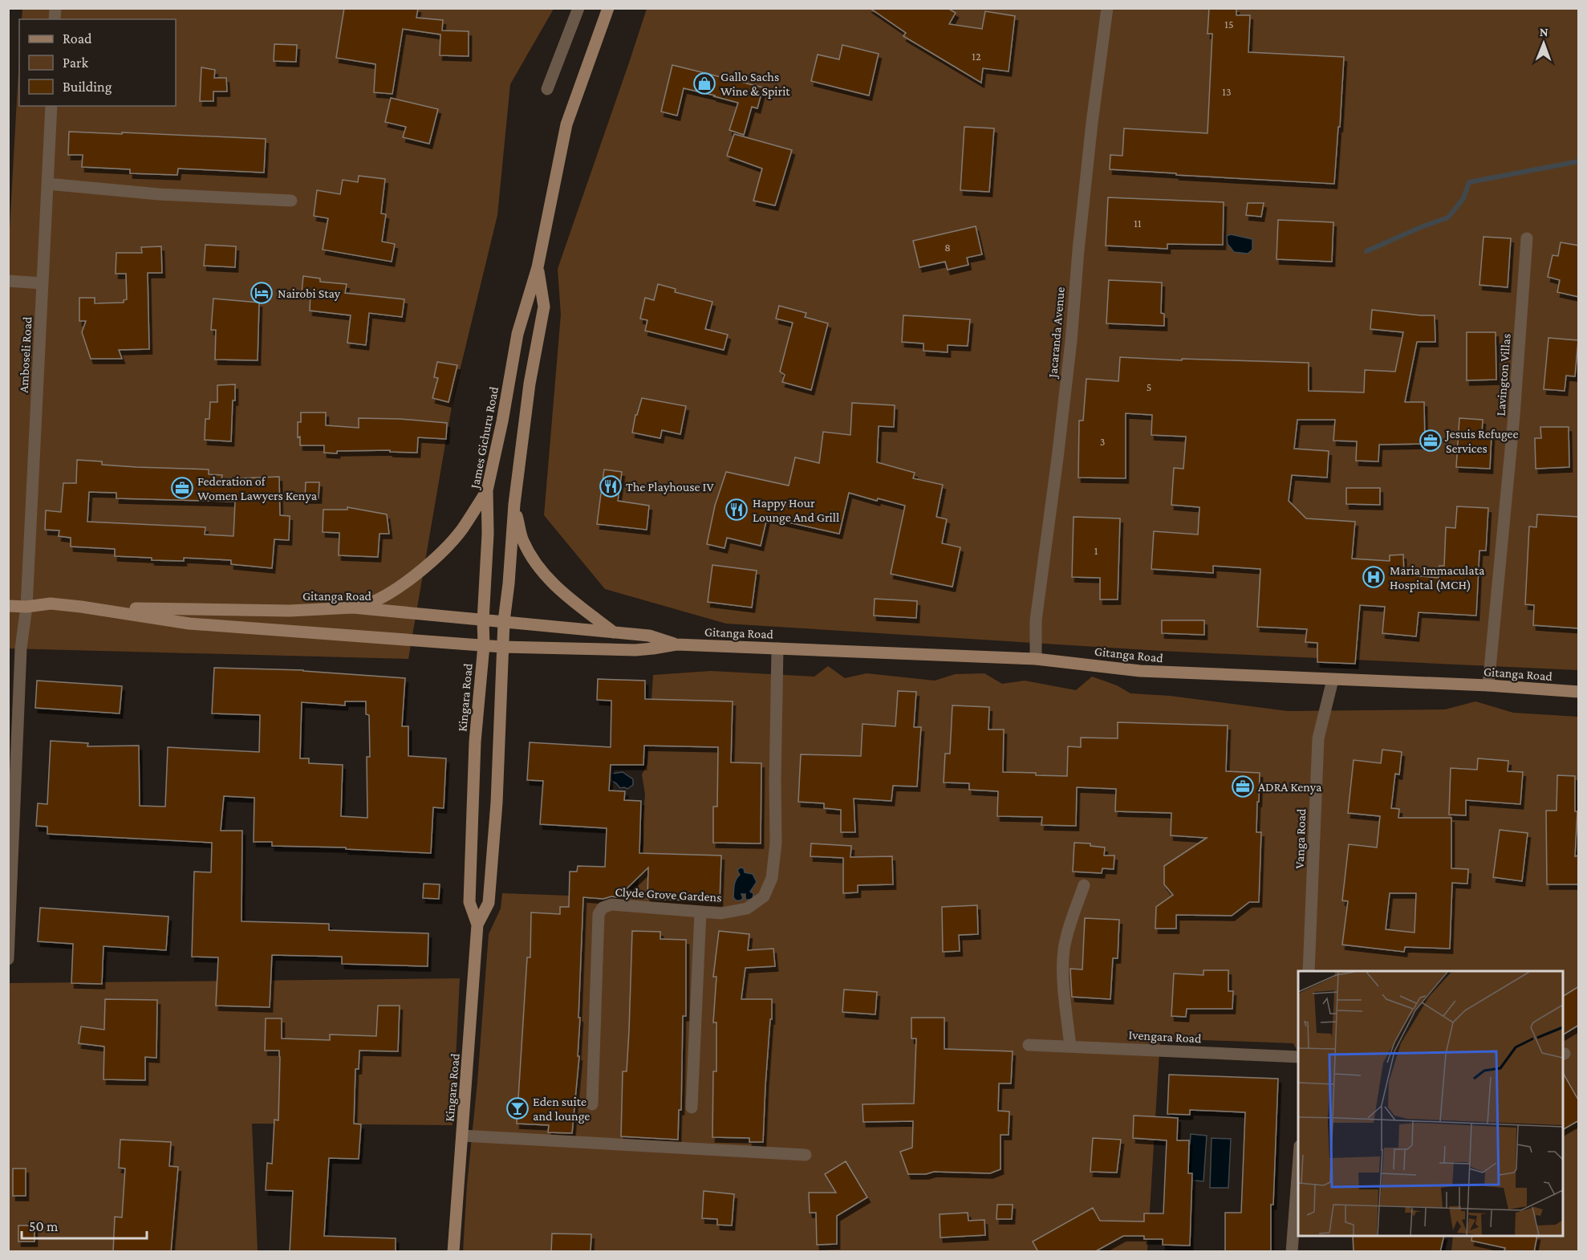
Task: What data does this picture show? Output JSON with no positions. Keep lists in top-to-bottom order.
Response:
{
  "streets": {
    "main road": ["James Gichuru Road", "Gitanga Road", "Kingara Road"],
    "street": [
      "Jacaranda Avenue",
      "Amboseli Road",
      "Lavington Villas",
      "Vanga Road",
      "Clyde Grove Gardens",
      "Ivengara Road"
    ]
  },
  "crossings": [
    ["Jacaranda Avenue", "Gitanga Road"],
    ["Amboseli Road", "Gitanga Road"],
    ["Lavington Villas", "Gitanga Road"],
    ["James Gichuru Road", "Gitanga Road"],
    ["James Gichuru Road", "Kingara Road"],
    ["Gitanga Road", "Kingara Road"],
    ["Gitanga Road", "Vanga Road"],
    ["Gitanga Road", "Clyde Grove Gardens"]
  ],
  "places": {
    "shop": ["Gallo Sachs Wine & Spirit"],
    "hotel": ["Nairobi Stay"],
    "office": ["Jesuis Refugee Services", "Federation of Women Lawyers Kenya", "ADRA Kenya"],
    "restaurant": ["The Playhouse IV", "Happy Hour Lounge And Grill"],
    "hospital": ["Maria Immaculata Hospital (MCH)"],
    "bar": ["Eden suite and lounge"]
  },
  "house_numbers": [
    "15",
    "12",
    "13",
    "11",
    "8",
    "5",
    "3",
    "1"
  ],
  "legend": ["Road", "Park", "Building"],
  "scale_bar": "50 m",
  "north": "top"
}
